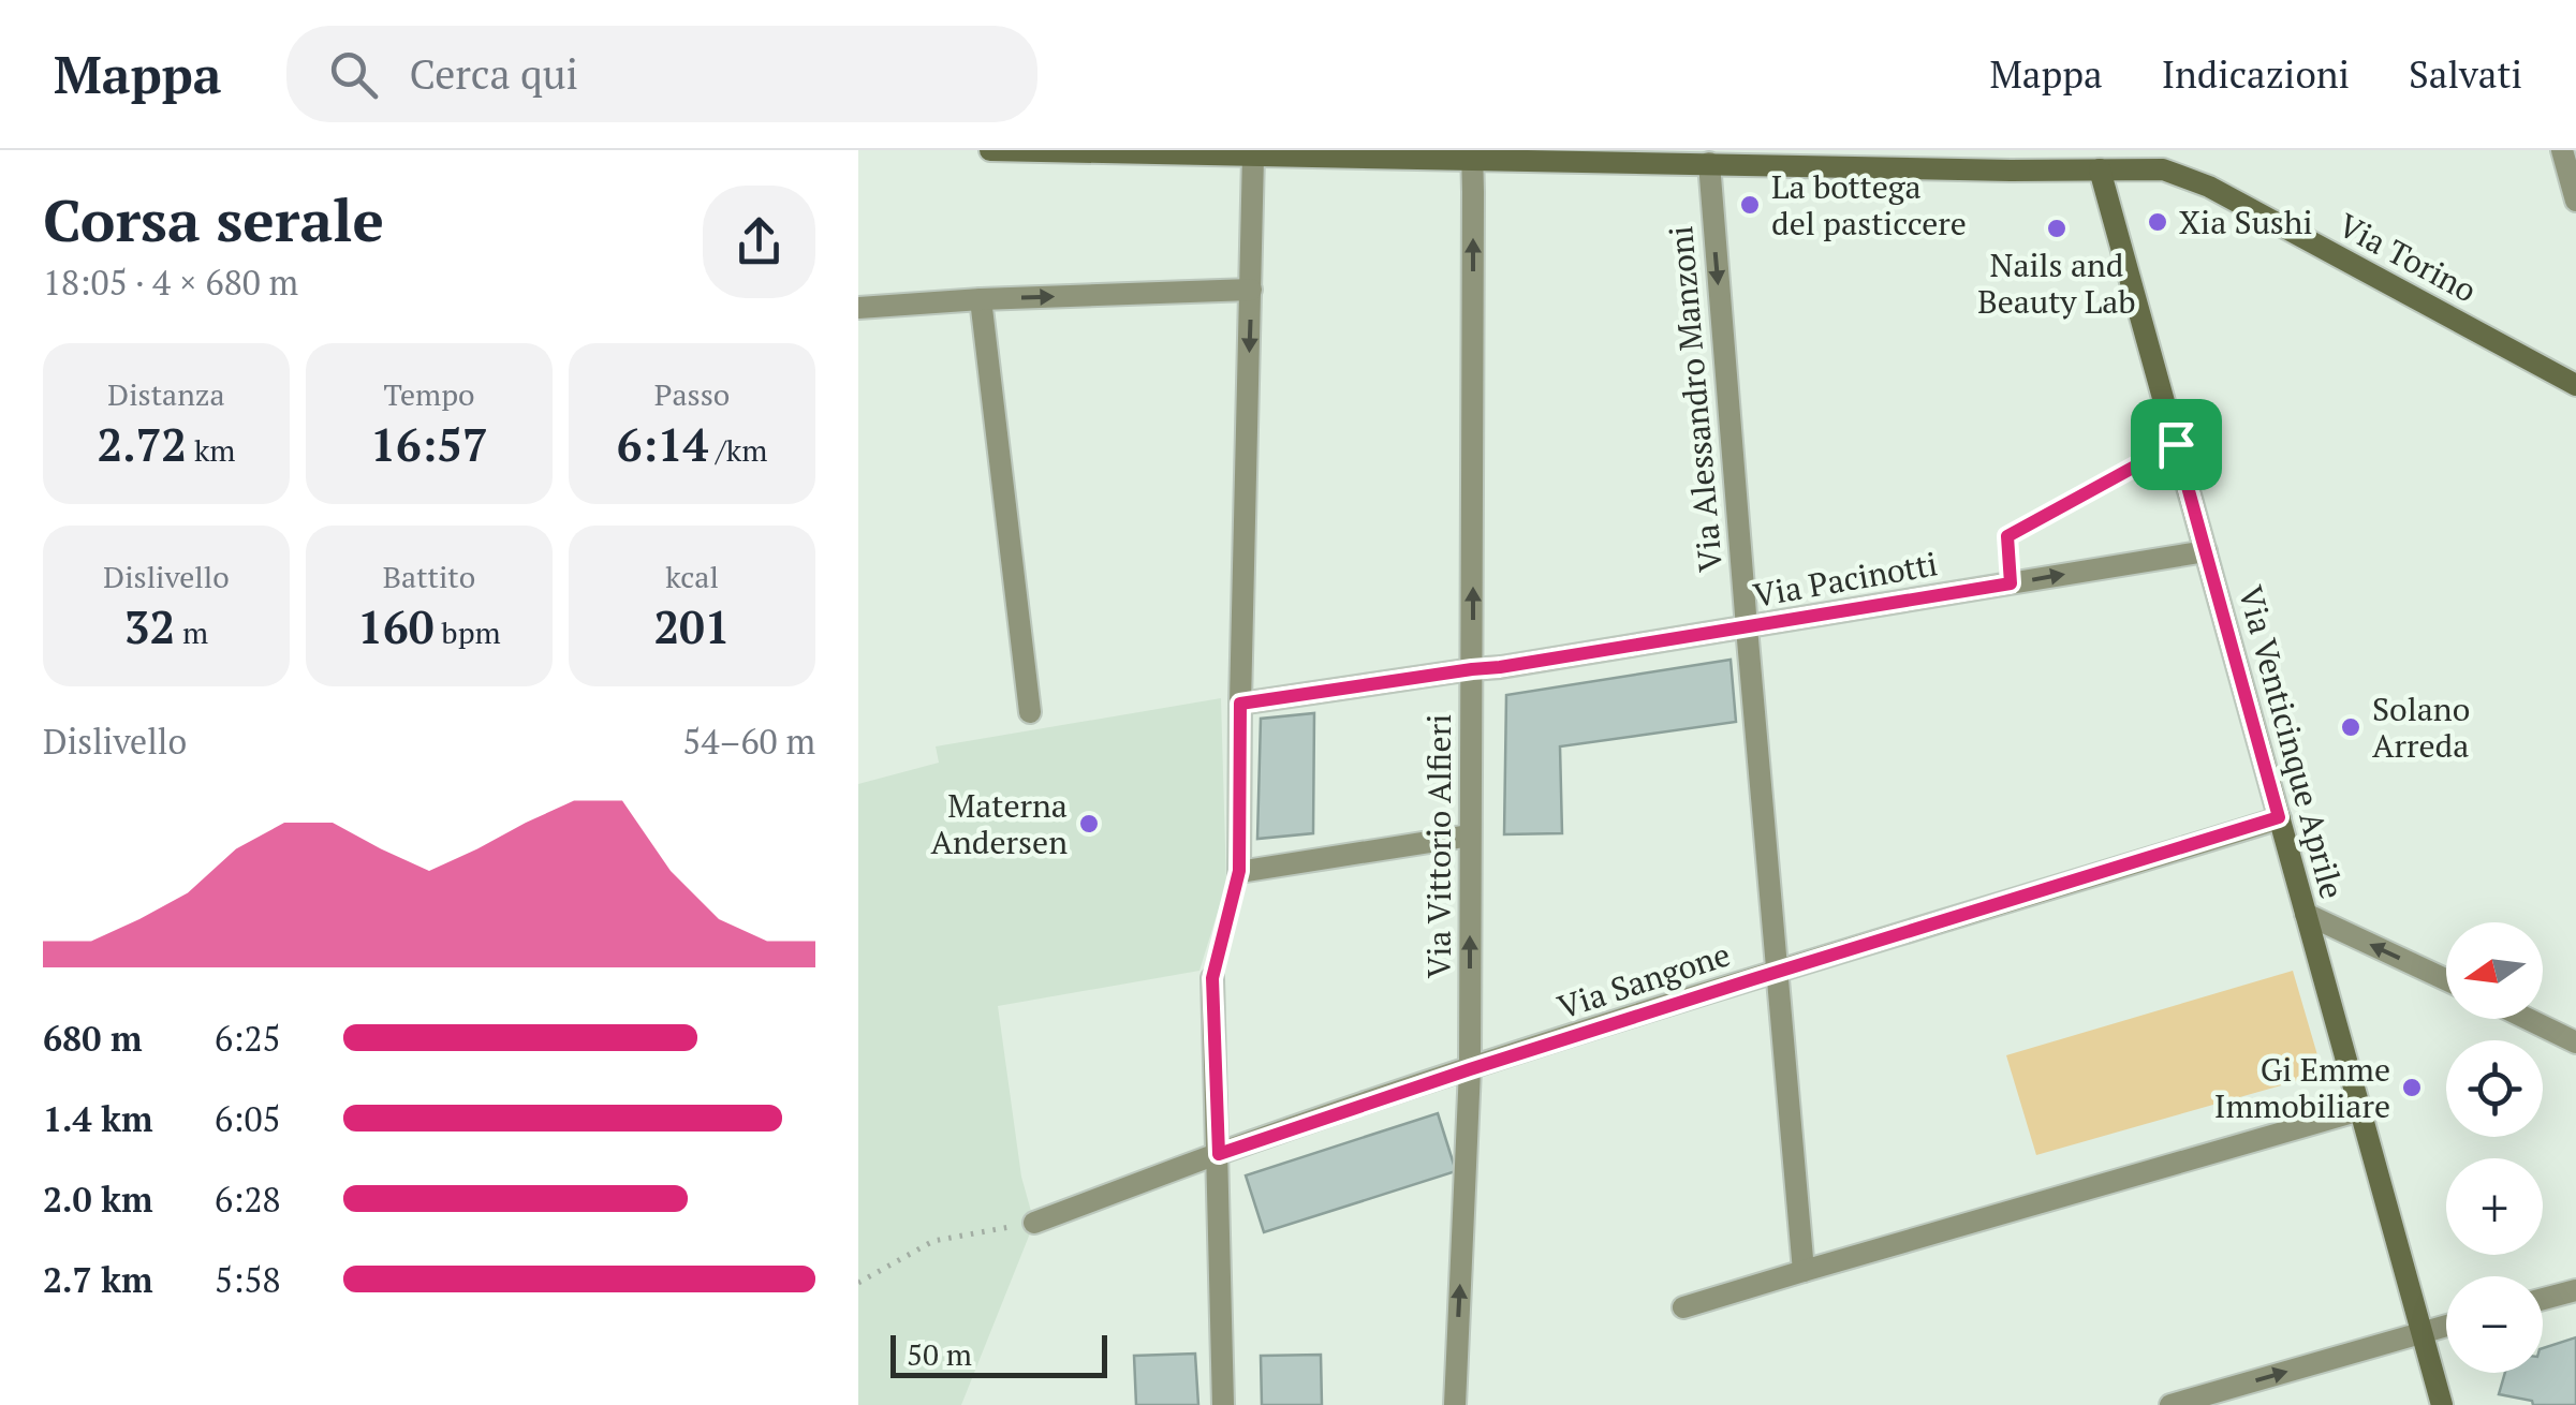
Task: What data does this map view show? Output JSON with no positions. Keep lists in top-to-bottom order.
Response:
{
  "streets": {
    "main road": ["Via Torino", "Via Venticinque Aprile"],
    "street": [
      "Via Alessandro Manzoni",
      "Via Pacinotti",
      "Via Vittorio Alfieri",
      "Via Sangone"
    ]
  },
  "crossings": [
    ["Via Torino", "Via Alessandro Manzoni"],
    ["Via Torino", "Via Venticinque Aprile"],
    ["Via Torino", "Via Vittorio Alfieri"],
    ["Via Alessandro Manzoni", "Via Pacinotti"],
    ["Via Alessandro Manzoni", "Via Sangone"],
    ["Via Pacinotti", "Via Venticinque Aprile"],
    ["Via Pacinotti", "Via Vittorio Alfieri"],
    ["Via Venticinque Aprile", "Via Sangone"],
    ["Via Vittorio Alfieri", "Via Sangone"]
  ],
  "one_way": ["Via Alessandro Manzoni", "Via Vittorio Alfieri"],
  "places": [
    "La bottega del pasticcere",
    "Xia Sushi",
    "Nails and Beauty Lab",
    "Solano Arreda",
    "Materna Andersen",
    "Gi Emme Immobiliare"
  ],
  "scale_bar": "50 m",
  "north": "left",
  "page": {
    "header": "Mappa",
    "search": "Cerca qui",
    "nav": ["Mappa", "Indicazioni", "Salvati"],
    "heading": ["Corsa serale", "18:05 · 4 × 680 m"],
    "stats": [
      ["Distanza", "2.72 km"],
      ["Tempo", "16:57"],
      ["Passo", "6:14 /km"],
      ["Dislivello", "32 m"],
      ["Battito", "160 bpm"],
      ["kcal", "201"]
    ],
    "chart": ["Dislivello", "54–60 m"],
    "map_buttons": ["+", "−"],
    "list": [
      {
        "name": "680 m",
        "note": "6:25"
      },
      {
        "name": "1.4 km",
        "note": "6:05"
      },
      {
        "name": "2.0 km",
        "note": "6:28"
      },
      {
        "name": "2.7 km",
        "note": "5:58"
      }
    ],
    "scale": "50 m"
  }
}
